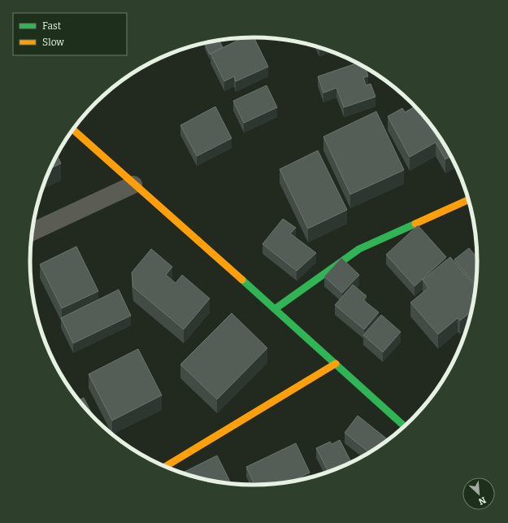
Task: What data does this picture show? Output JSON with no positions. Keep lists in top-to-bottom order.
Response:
{
  "legend": ["Fast", "Slow"],
  "north": "bottom right"
}
